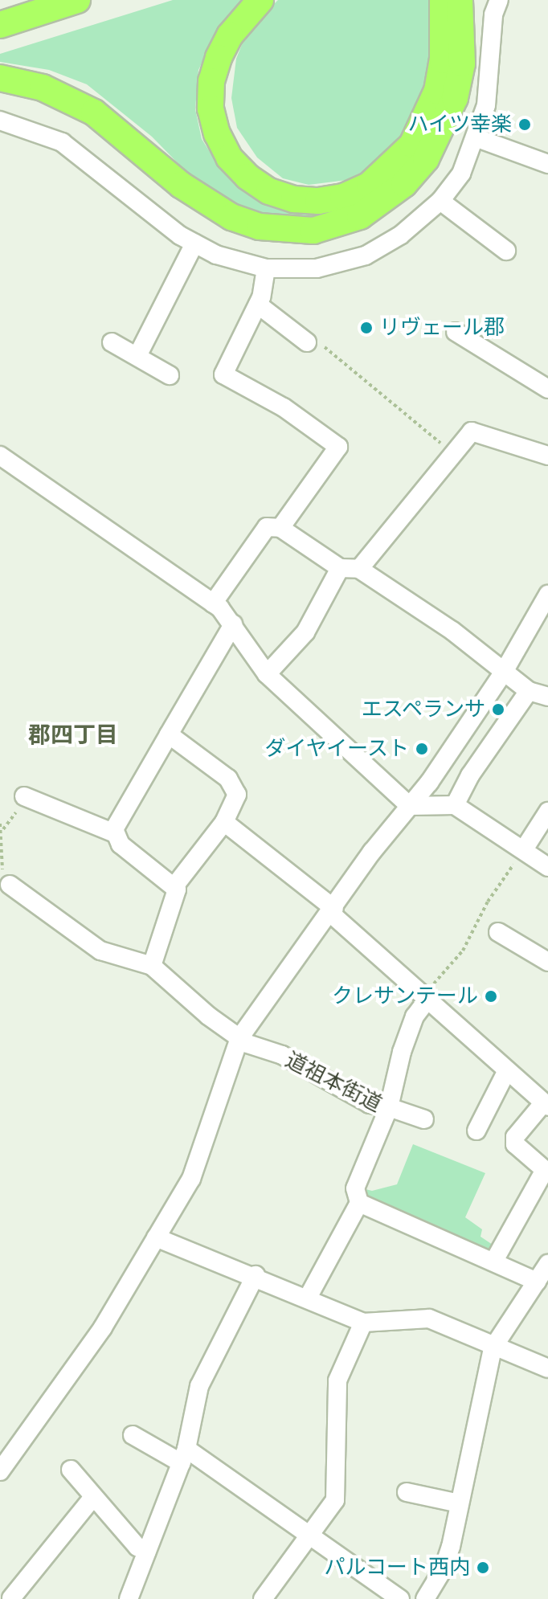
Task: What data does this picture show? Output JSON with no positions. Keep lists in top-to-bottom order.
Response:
{
  "streets": {
    "street": ["道祖本街道"]
  },
  "districts": ["郡四丁目"],
  "places": [
    "ハイツ幸楽",
    "リヴェール郡",
    "エスペランサ",
    "ダイヤイースト",
    "クレサンテール",
    "パルコート西内"
  ]
}
